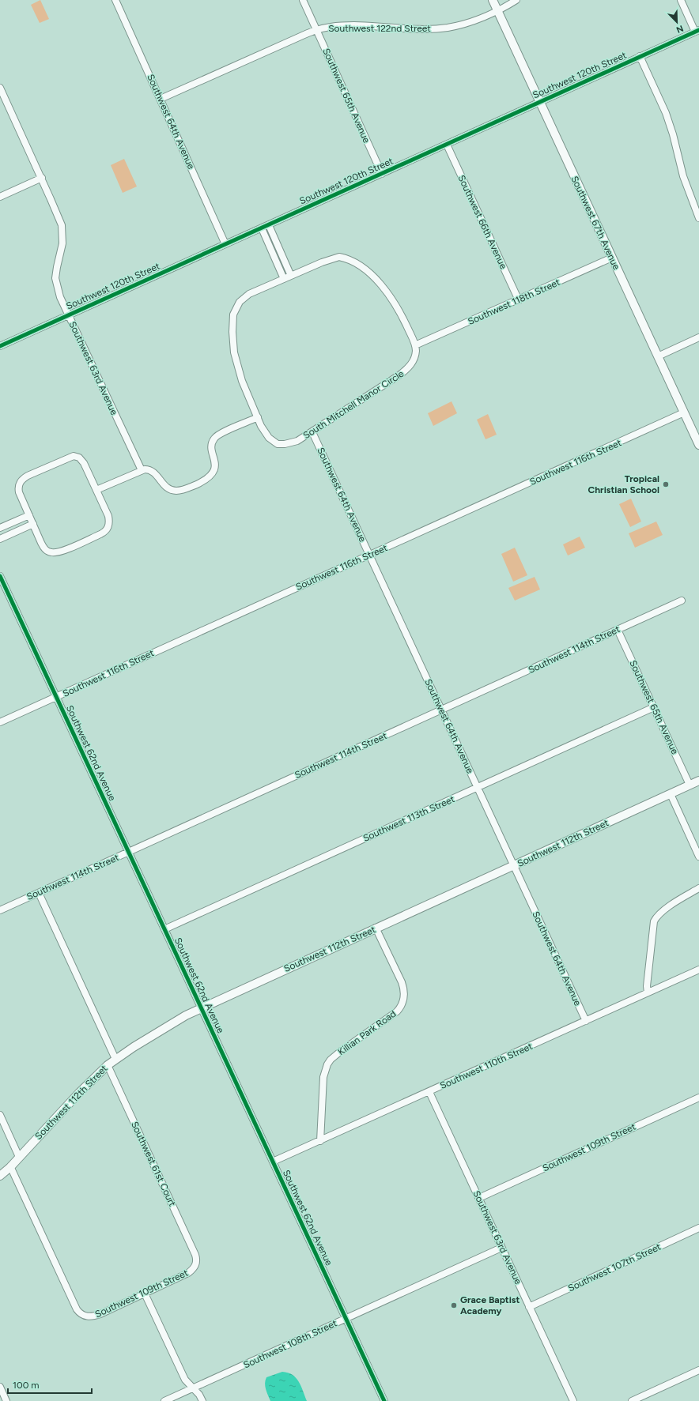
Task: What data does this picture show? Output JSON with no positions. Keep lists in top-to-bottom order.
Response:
{
  "streets": {
    "main road": ["Southwest 67th Avenue", "Southwest 112th Street"],
    "street": [
      "Southwest 122nd Street",
      "Southwest 120th Street",
      "Southwest 65th Avenue",
      "Southwest 64th Avenue",
      "Southwest 66th Avenue",
      "Southwest 118th Street",
      "Southwest 63rd Avenue",
      "South Mitchell Manor Circle",
      "Southwest 116th Street",
      "Southwest 114th Street",
      "Southwest 62nd Avenue",
      "Southwest 113th Street",
      "Killian Park Road",
      "Southwest 110th Street",
      "Southwest 109th Street",
      "Southwest 61st Court",
      "Southwest 107th Street",
      "Southwest 108th Street"
    ]
  },
  "crossings": [
    ["Southwest 122nd Street", "Southwest 65th Avenue"],
    ["Southwest 122nd Street", "Southwest 64th Avenue"],
    ["Southwest 122nd Street", "Southwest 67th Avenue"],
    ["Southwest 120th Street", "Southwest 65th Avenue"],
    ["Southwest 120th Street", "Southwest 64th Avenue"],
    ["Southwest 120th Street", "Southwest 66th Avenue"],
    ["Southwest 120th Street", "Southwest 67th Avenue"],
    ["Southwest 120th Street", "Southwest 63rd Avenue"],
    ["Southwest 65th Avenue", "Southwest 114th Street"],
    ["Southwest 65th Avenue", "Southwest 113th Street"],
    ["Southwest 65th Avenue", "Southwest 112th Street"],
    ["Southwest 64th Avenue", "South Mitchell Manor Circle"],
    ["Southwest 64th Avenue", "Southwest 116th Street"],
    ["Southwest 64th Avenue", "Southwest 114th Street"],
    ["Southwest 64th Avenue", "Southwest 113th Street"],
    ["Southwest 64th Avenue", "Southwest 112th Street"],
    ["Southwest 64th Avenue", "Southwest 110th Street"],
    ["Southwest 66th Avenue", "Southwest 118th Street"],
    ["Southwest 67th Avenue", "Southwest 118th Street"],
    ["Southwest 67th Avenue", "Southwest 116th Street"],
    ["Southwest 118th Street", "South Mitchell Manor Circle"],
    ["Southwest 63rd Avenue", "Southwest 110th Street"],
    ["Southwest 63rd Avenue", "Southwest 109th Street"],
    ["Southwest 63rd Avenue", "Southwest 107th Street"],
    ["Southwest 63rd Avenue", "Southwest 108th Street"],
    ["Southwest 116th Street", "Southwest 62nd Avenue"],
    ["Southwest 114th Street", "Southwest 62nd Avenue"],
    ["Southwest 62nd Avenue", "Southwest 113th Street"],
    ["Southwest 62nd Avenue", "Southwest 112th Street"],
    ["Southwest 62nd Avenue", "Southwest 110th Street"],
    ["Southwest 62nd Avenue", "Southwest 108th Street"],
    ["Southwest 112th Street", "Killian Park Road"],
    ["Southwest 112th Street", "Southwest 109th Street"],
    ["Southwest 112th Street", "Southwest 61st Court"],
    ["Killian Park Road", "Southwest 110th Street"],
    ["Southwest 109th Street", "Southwest 61st Court"]
  ],
  "places": ["Tropical Christian School", "Grace Baptist Academy"],
  "scale_bar": "100 m",
  "north": "bottom right"
}
